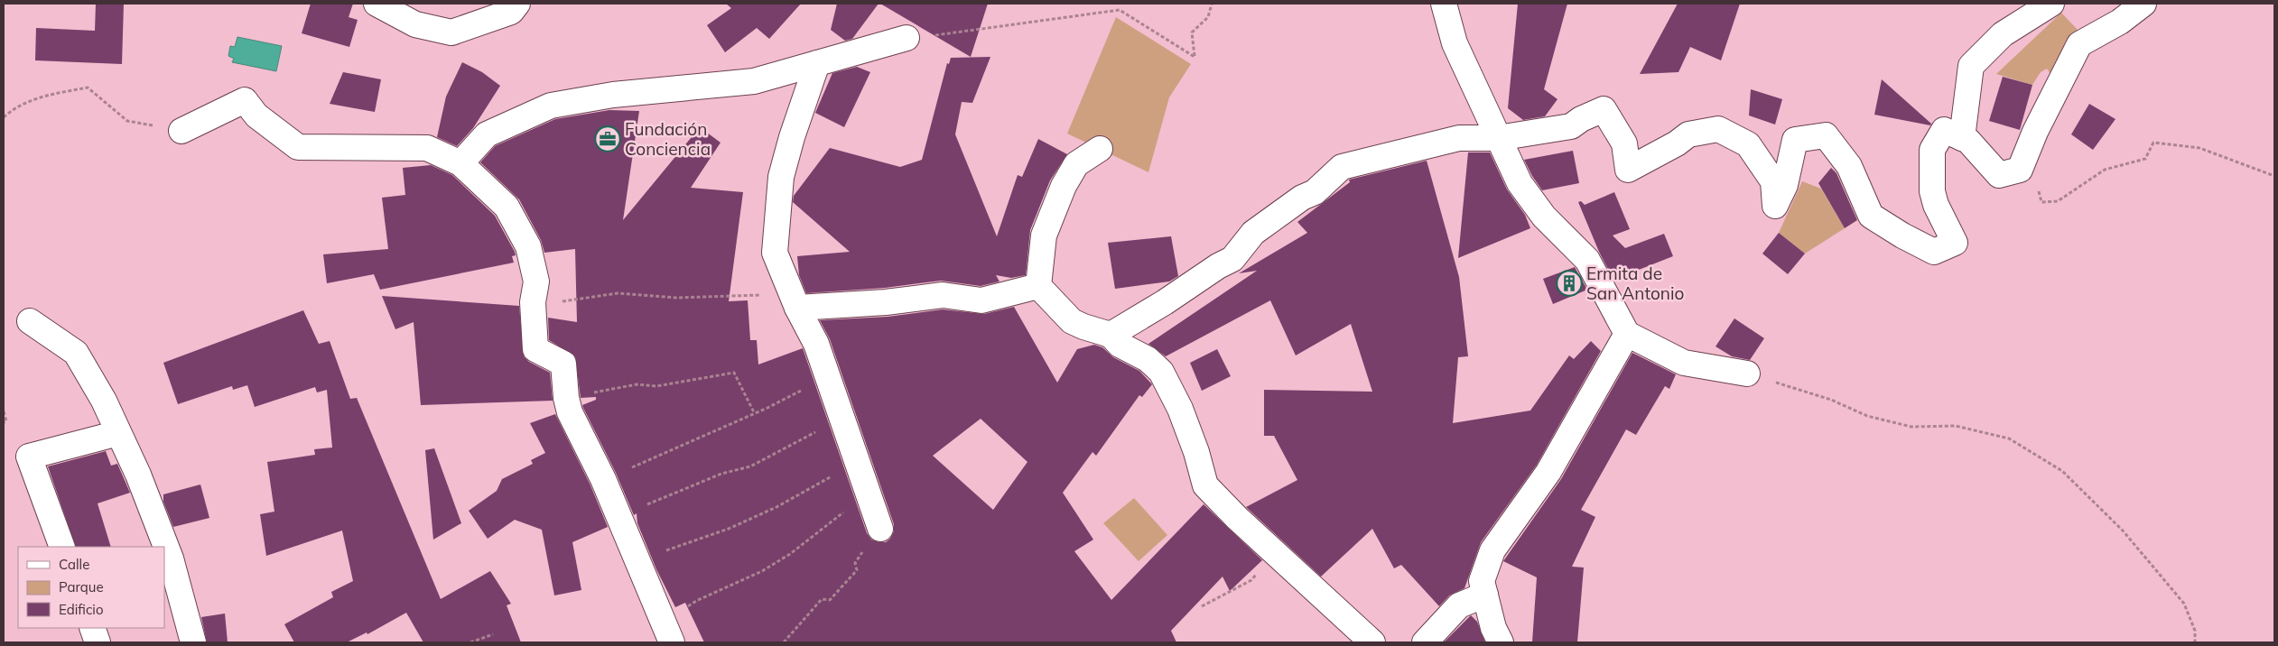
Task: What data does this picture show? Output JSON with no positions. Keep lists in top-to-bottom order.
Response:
{
  "places": {
    "office": ["Fundación Conciencia"],
    "building": ["Ermita de San Antonio"]
  },
  "legend": ["Calle", "Parque", "Edificio"]
}
